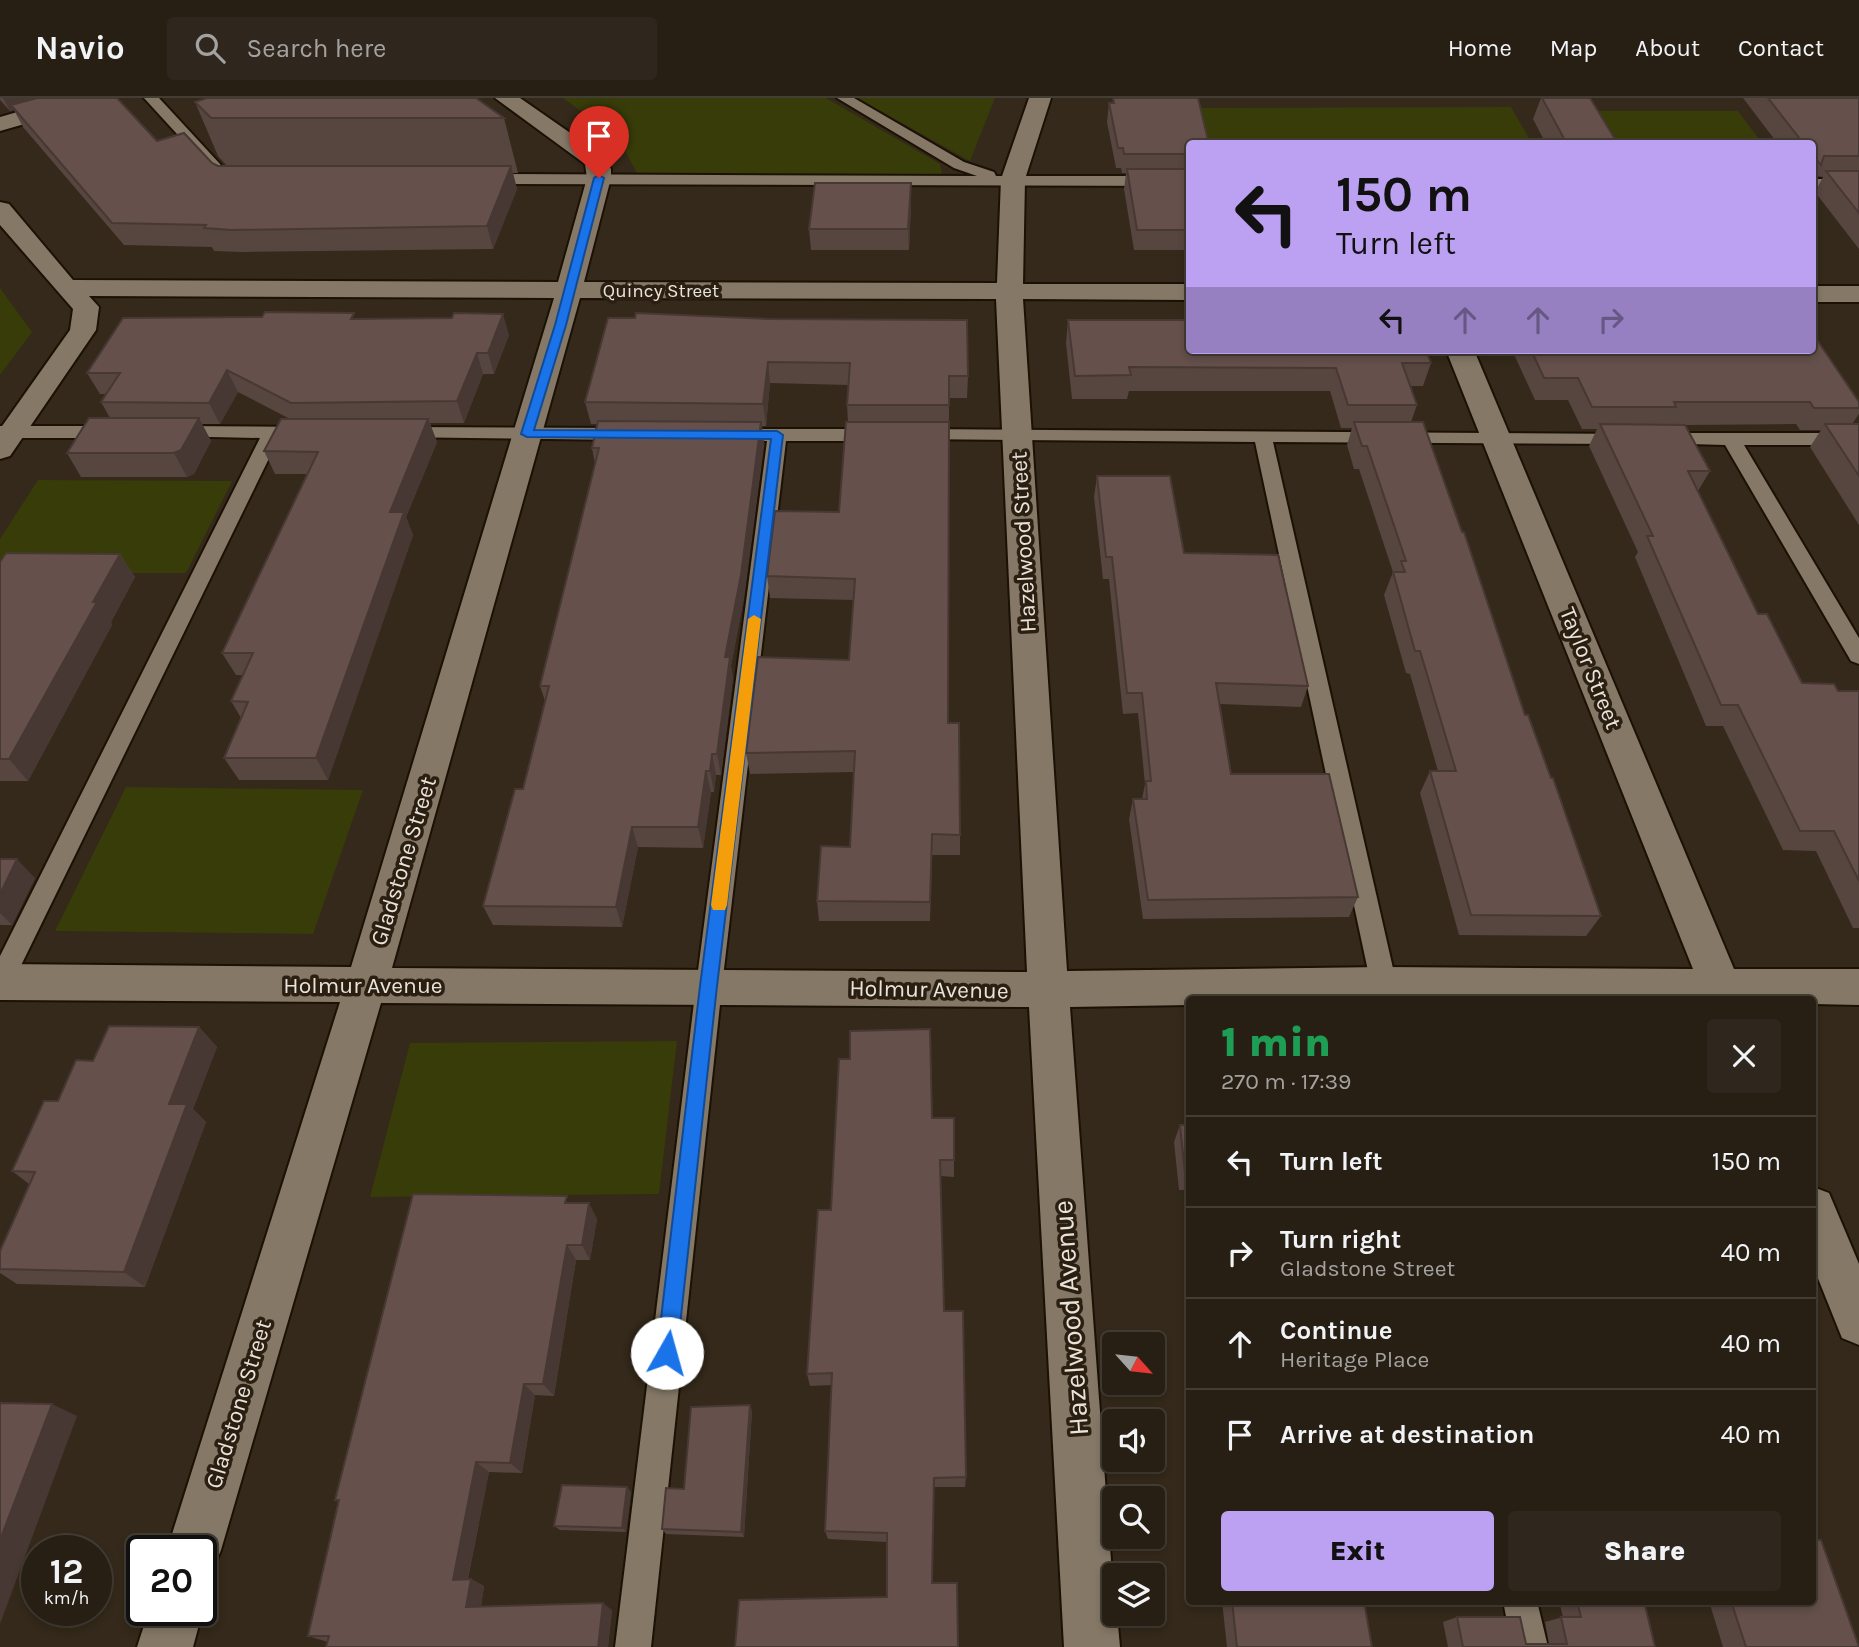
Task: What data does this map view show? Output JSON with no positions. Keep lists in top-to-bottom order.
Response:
{
  "streets": {
    "street": [
      "Quincy Street",
      "Hazelwood Street",
      "Taylor Street",
      "Gladstone Street",
      "Holmur Avenue",
      "Hazelwood Avenue"
    ]
  },
  "crossings": [
    ["Quincy Street", "Hazelwood Street"],
    ["Quincy Street", "Gladstone Street"],
    ["Hazelwood Street", "Holmur Avenue"],
    ["Hazelwood Street", "Hazelwood Avenue"],
    ["Taylor Street", "Holmur Avenue"],
    ["Gladstone Street", "Holmur Avenue"],
    ["Holmur Avenue", "Hazelwood Avenue"]
  ],
  "north": "bottom right",
  "page": {
    "header": "Navio",
    "search": "Search here",
    "nav": [
      "Home",
      "Map",
      "About",
      "Contact"
    ],
    "turn": ["150 m", "Turn left"],
    "heading": ["1 min", "270 m · 17:39"],
    "list": [
      {
        "name": "Turn left",
        "value": "150 m"
      },
      {
        "name": "Turn right",
        "note": "Gladstone Street",
        "value": "40 m"
      },
      {
        "name": "Continue",
        "note": "Heritage Place",
        "value": "40 m"
      },
      {
        "name": "Arrive at destination",
        "value": "40 m"
      }
    ],
    "buttons": ["Exit", "Share"],
    "speed": "12 km/h",
    "limit": "20"
  }
}
